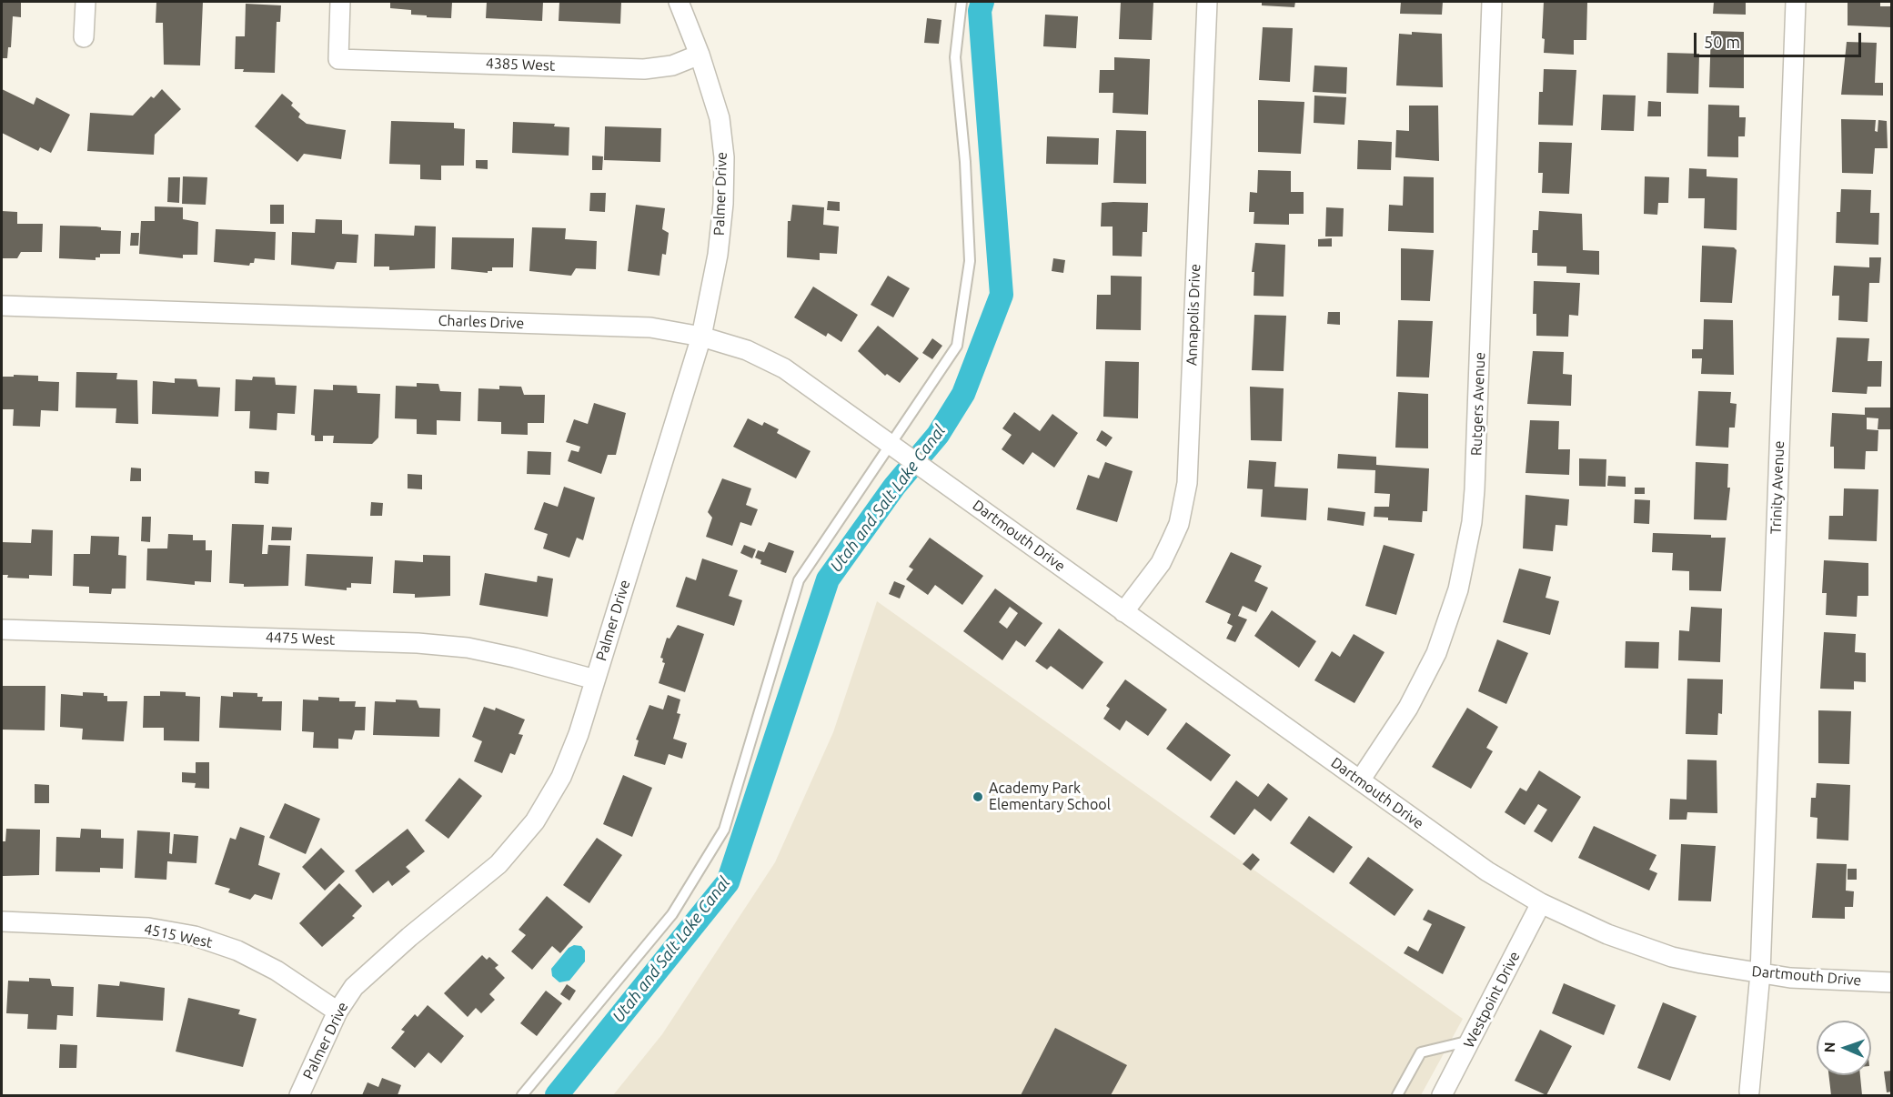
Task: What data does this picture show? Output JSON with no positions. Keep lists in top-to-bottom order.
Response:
{
  "streets": {
    "street": [
      "4385 West",
      "Palmer Drive",
      "Annapolis Drive",
      "Charles Drive",
      "Rutgers Avenue",
      "Trinity Avenue",
      "Dartmouth Drive",
      "4475 West",
      "4515 West",
      "Westpoint Drive"
    ]
  },
  "crossings": [
    ["4385 West", "Palmer Drive"],
    ["Palmer Drive", "Charles Drive"],
    ["Palmer Drive", "4475 West"],
    ["Palmer Drive", "4515 West"],
    ["Annapolis Drive", "Dartmouth Drive"],
    ["Charles Drive", "Dartmouth Drive"],
    ["Rutgers Avenue", "Dartmouth Drive"],
    ["Trinity Avenue", "Dartmouth Drive"],
    ["Dartmouth Drive", "Westpoint Drive"]
  ],
  "water": ["Utah and Salt Lake Canal"],
  "places": ["Academy Park Elementary School"],
  "scale_bar": "50 m",
  "north": "left"
}
